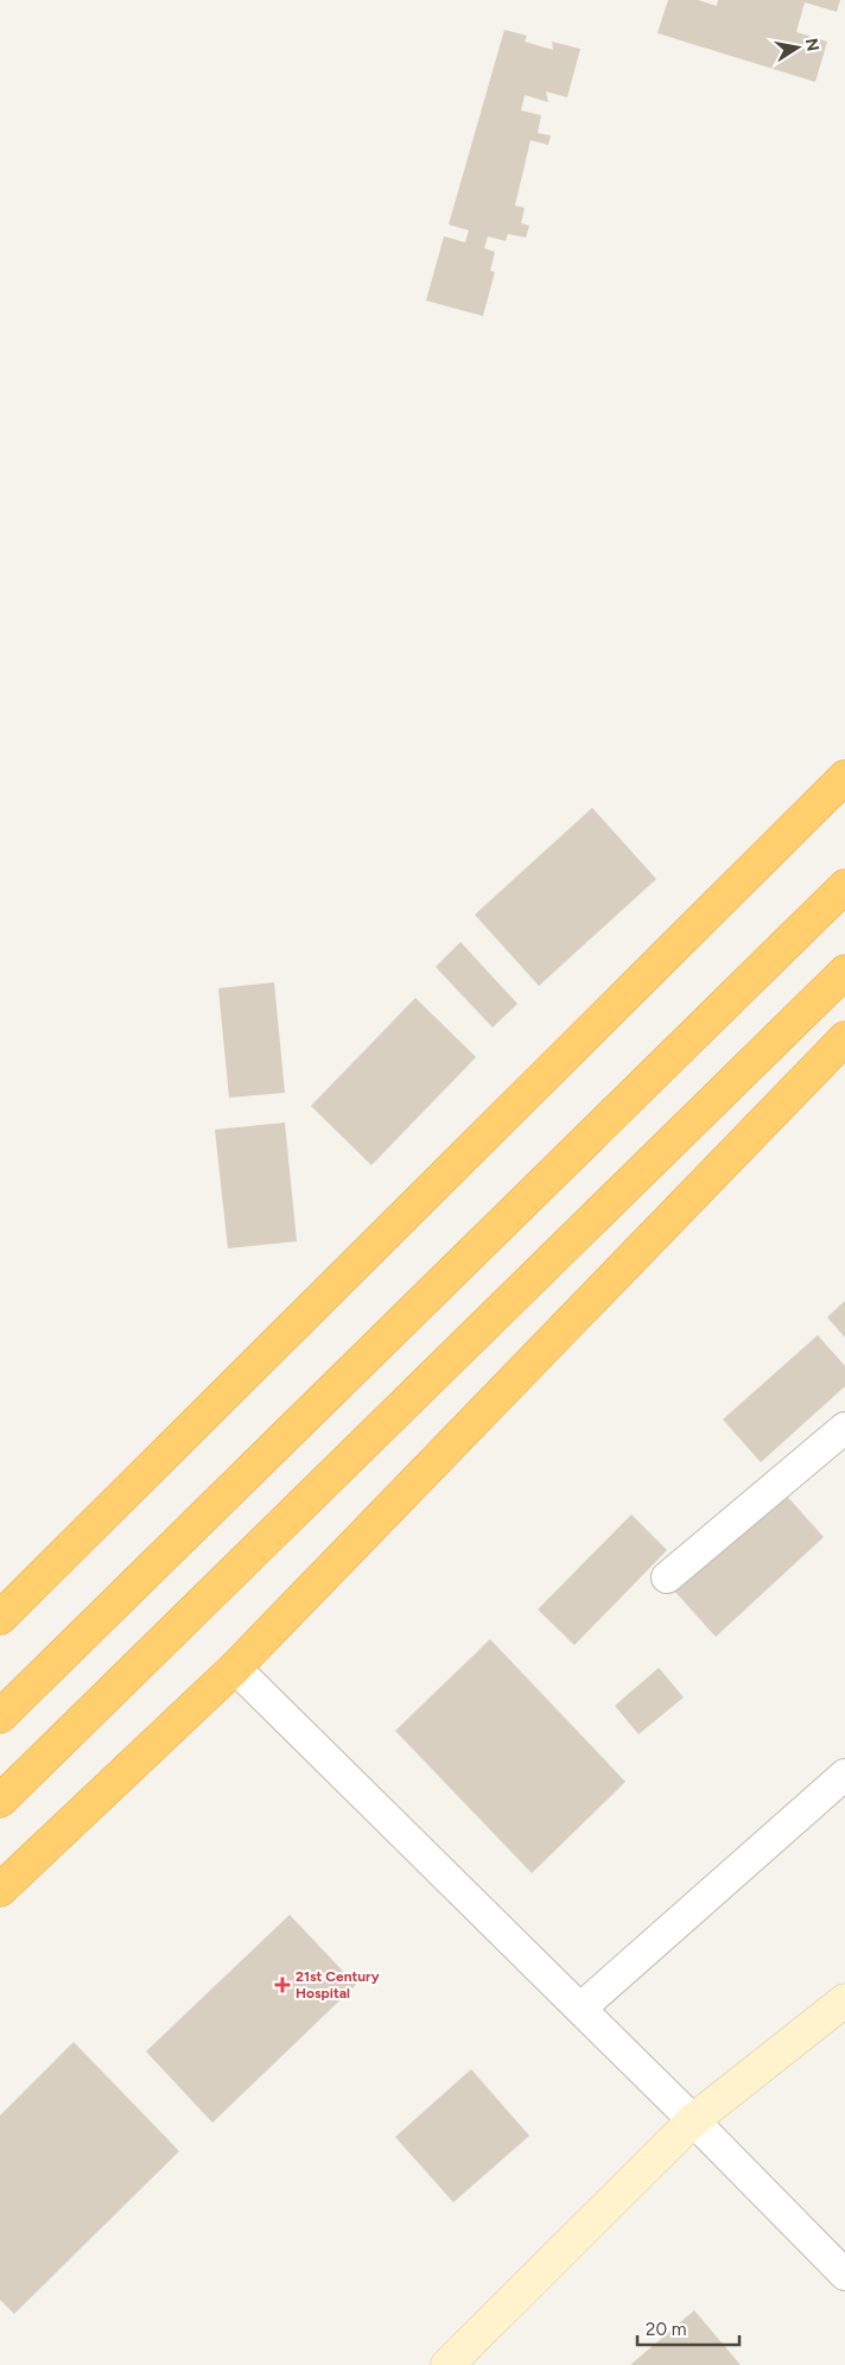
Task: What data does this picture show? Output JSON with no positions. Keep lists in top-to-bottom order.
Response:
{
  "places": {
    "health": ["21st Century Hospital"]
  },
  "scale_bar": "20 m",
  "north": "right"
}
